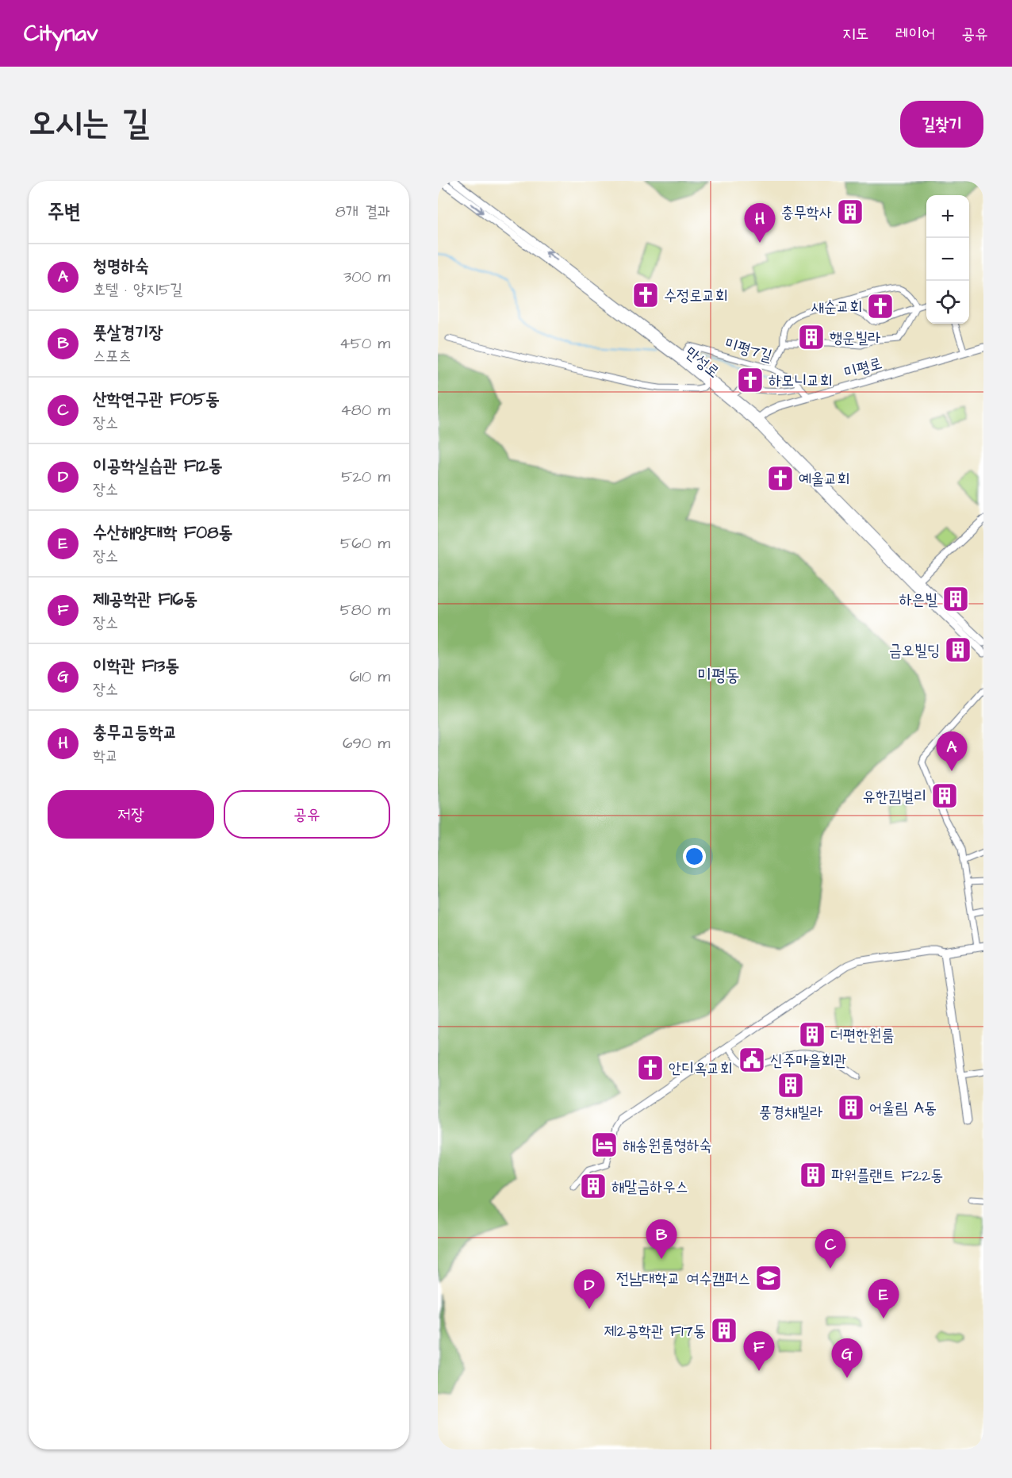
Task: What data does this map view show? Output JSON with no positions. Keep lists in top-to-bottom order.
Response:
{
  "streets": {
    "street": ["미평7길", "만성로", "미평로"]
  },
  "crossings": [
    ["미평7길", "만성로"],
    ["미평7길", "미평로"],
    ["만성로", "미평로"]
  ],
  "districts": ["미평동"],
  "places": {
    "building": [
      "충무학사",
      "행운빌라",
      "하은빌",
      "금오빌딩",
      "유한킴벌리",
      "더편한원룸",
      "풍경채빌라",
      "어울림 A동",
      "파워플랜트 F22동",
      "해말금하우스",
      "제2공학관 F17동"
    ],
    "church": [
      "수정로교회",
      "새순교회",
      "하모니교회",
      "예울교회",
      "안디옥교회"
    ],
    "public building": ["신주마을회관"],
    "hotel": ["해송원룸형하숙"],
    "school or university": ["전남대학교 여수캠퍼스"]
  },
  "page": {
    "header": "Citynav",
    "nav": ["지도", "레이어", "공유"],
    "title": "오시는 길",
    "buttons": [
      "길찾기",
      ["저장", "공유"]
    ],
    "heading": ["주변", "8개 결과"],
    "map_buttons": ["+", "−"],
    "pins": [
      "H",
      "A",
      "B",
      "C",
      "D",
      "E",
      "F",
      "G"
    ],
    "list": [
      {
        "mark": "A",
        "name": "청명하숙",
        "note": "호텔 · 양지5길",
        "value": "300 m"
      },
      {
        "mark": "B",
        "name": "풋살경기장",
        "note": "스포츠",
        "value": "450 m"
      },
      {
        "mark": "C",
        "name": "산학연구관 F05동",
        "note": "장소",
        "value": "480 m"
      },
      {
        "mark": "D",
        "name": "이공학실습관 F12동",
        "note": "장소",
        "value": "520 m"
      },
      {
        "mark": "E",
        "name": "수산해양대학 F08동",
        "note": "장소",
        "value": "560 m"
      },
      {
        "mark": "F",
        "name": "제1공학관 F16동",
        "note": "장소",
        "value": "580 m"
      },
      {
        "mark": "G",
        "name": "이학관 F13동",
        "note": "장소",
        "value": "610 m"
      },
      {
        "mark": "H",
        "name": "충무고등학교",
        "note": "학교",
        "value": "690 m"
      }
    ]
  }
}
